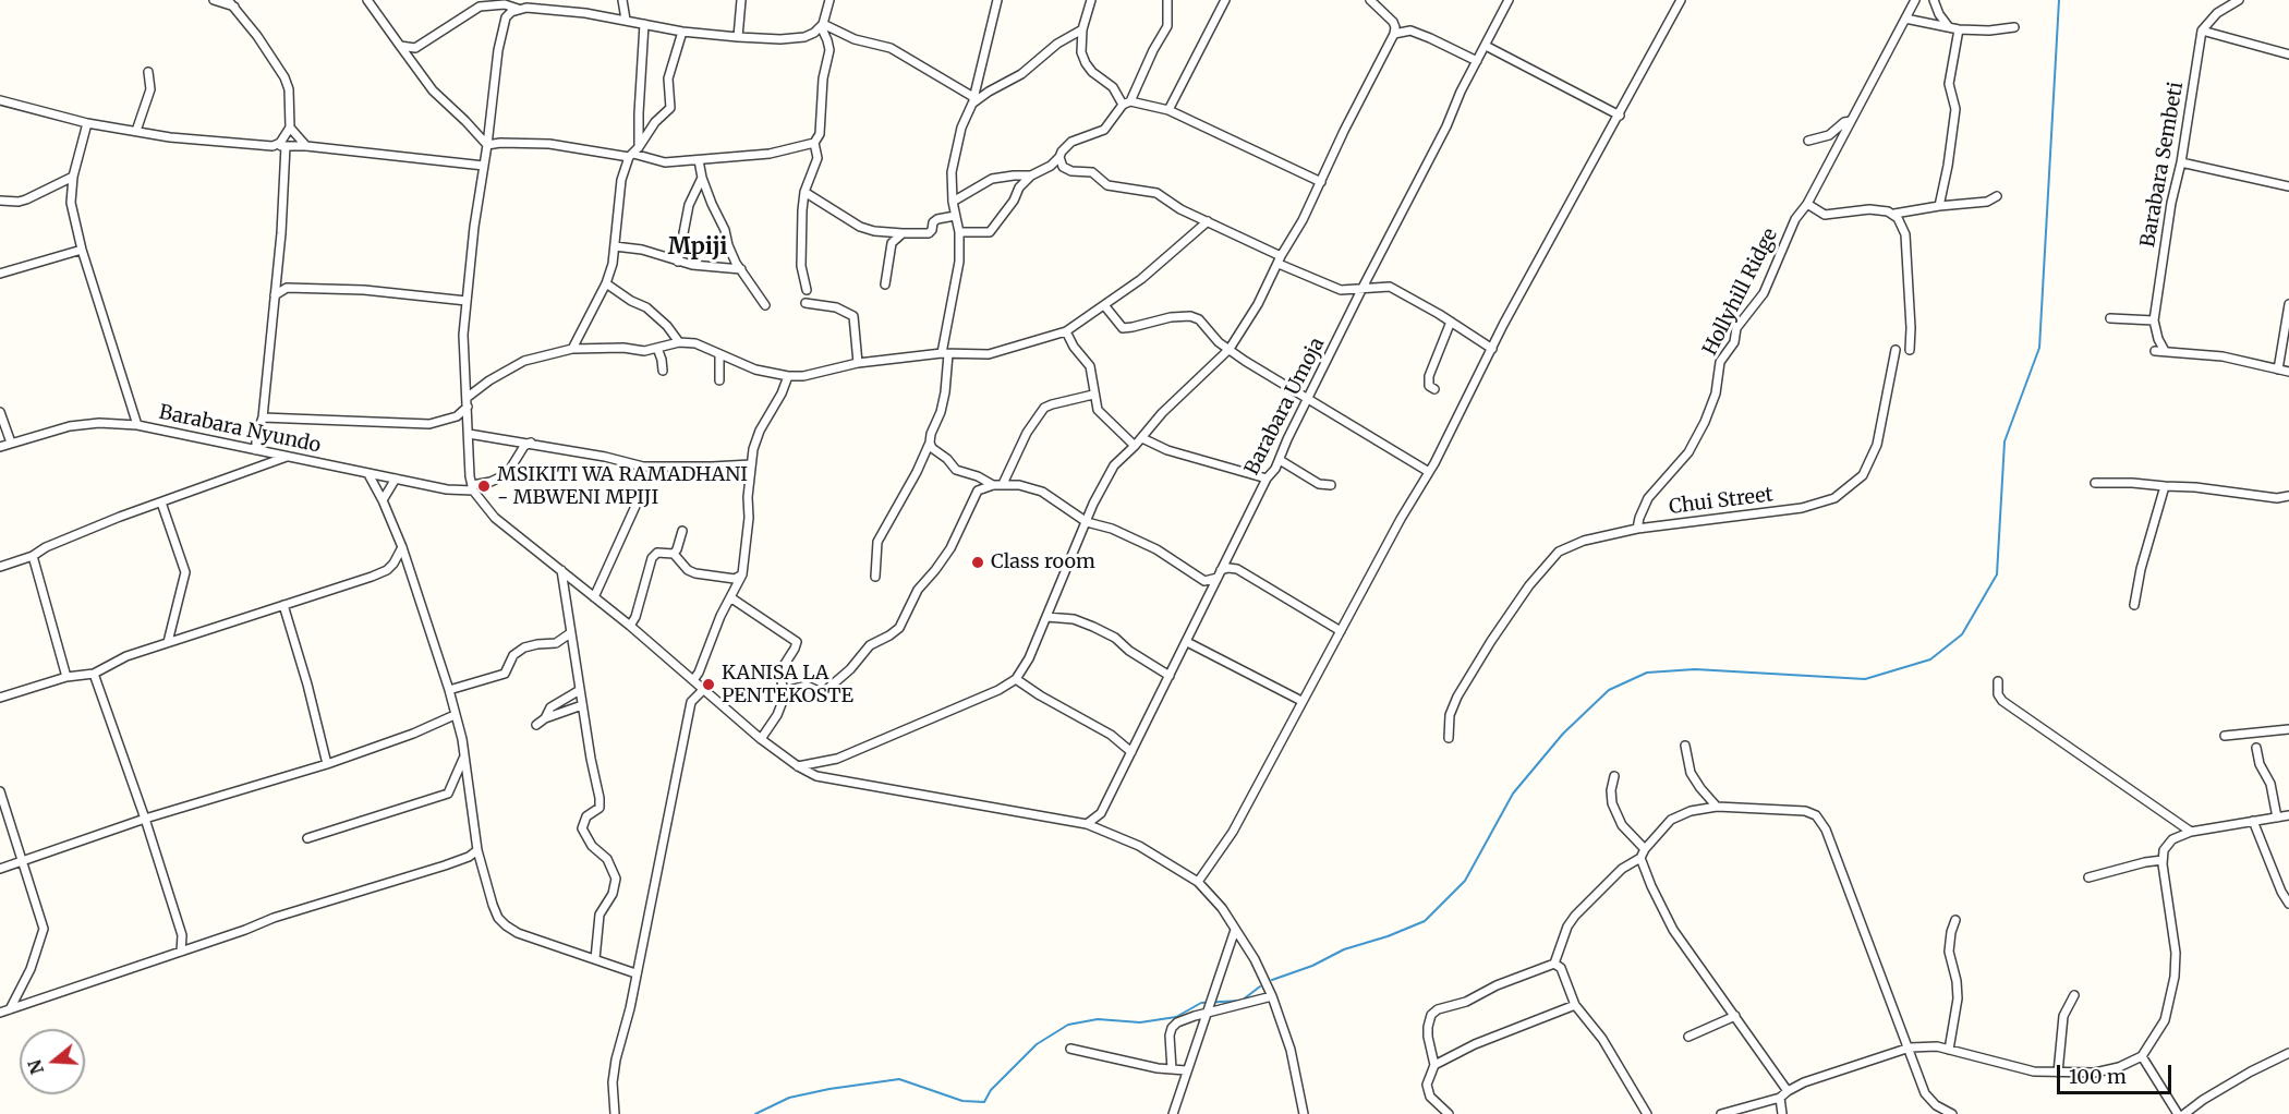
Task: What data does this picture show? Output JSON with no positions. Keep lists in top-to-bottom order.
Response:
{
  "streets": {
    "street": [
      "Barabara Sembeti",
      "Hollyhill Ridge",
      "Barabara Umoja",
      "Barabara Nyundo",
      "Chui Street"
    ]
  },
  "crossings": [
    ["Hollyhill Ridge", "Chui Street"]
  ],
  "districts": ["Mpiji"],
  "places": ["MSIKITI WA RAMADHANI - MBWENI MPIJI", "Class room", "KANISA LA PENTEKOSTE"],
  "scale_bar": "100 m",
  "north": "left"
}
